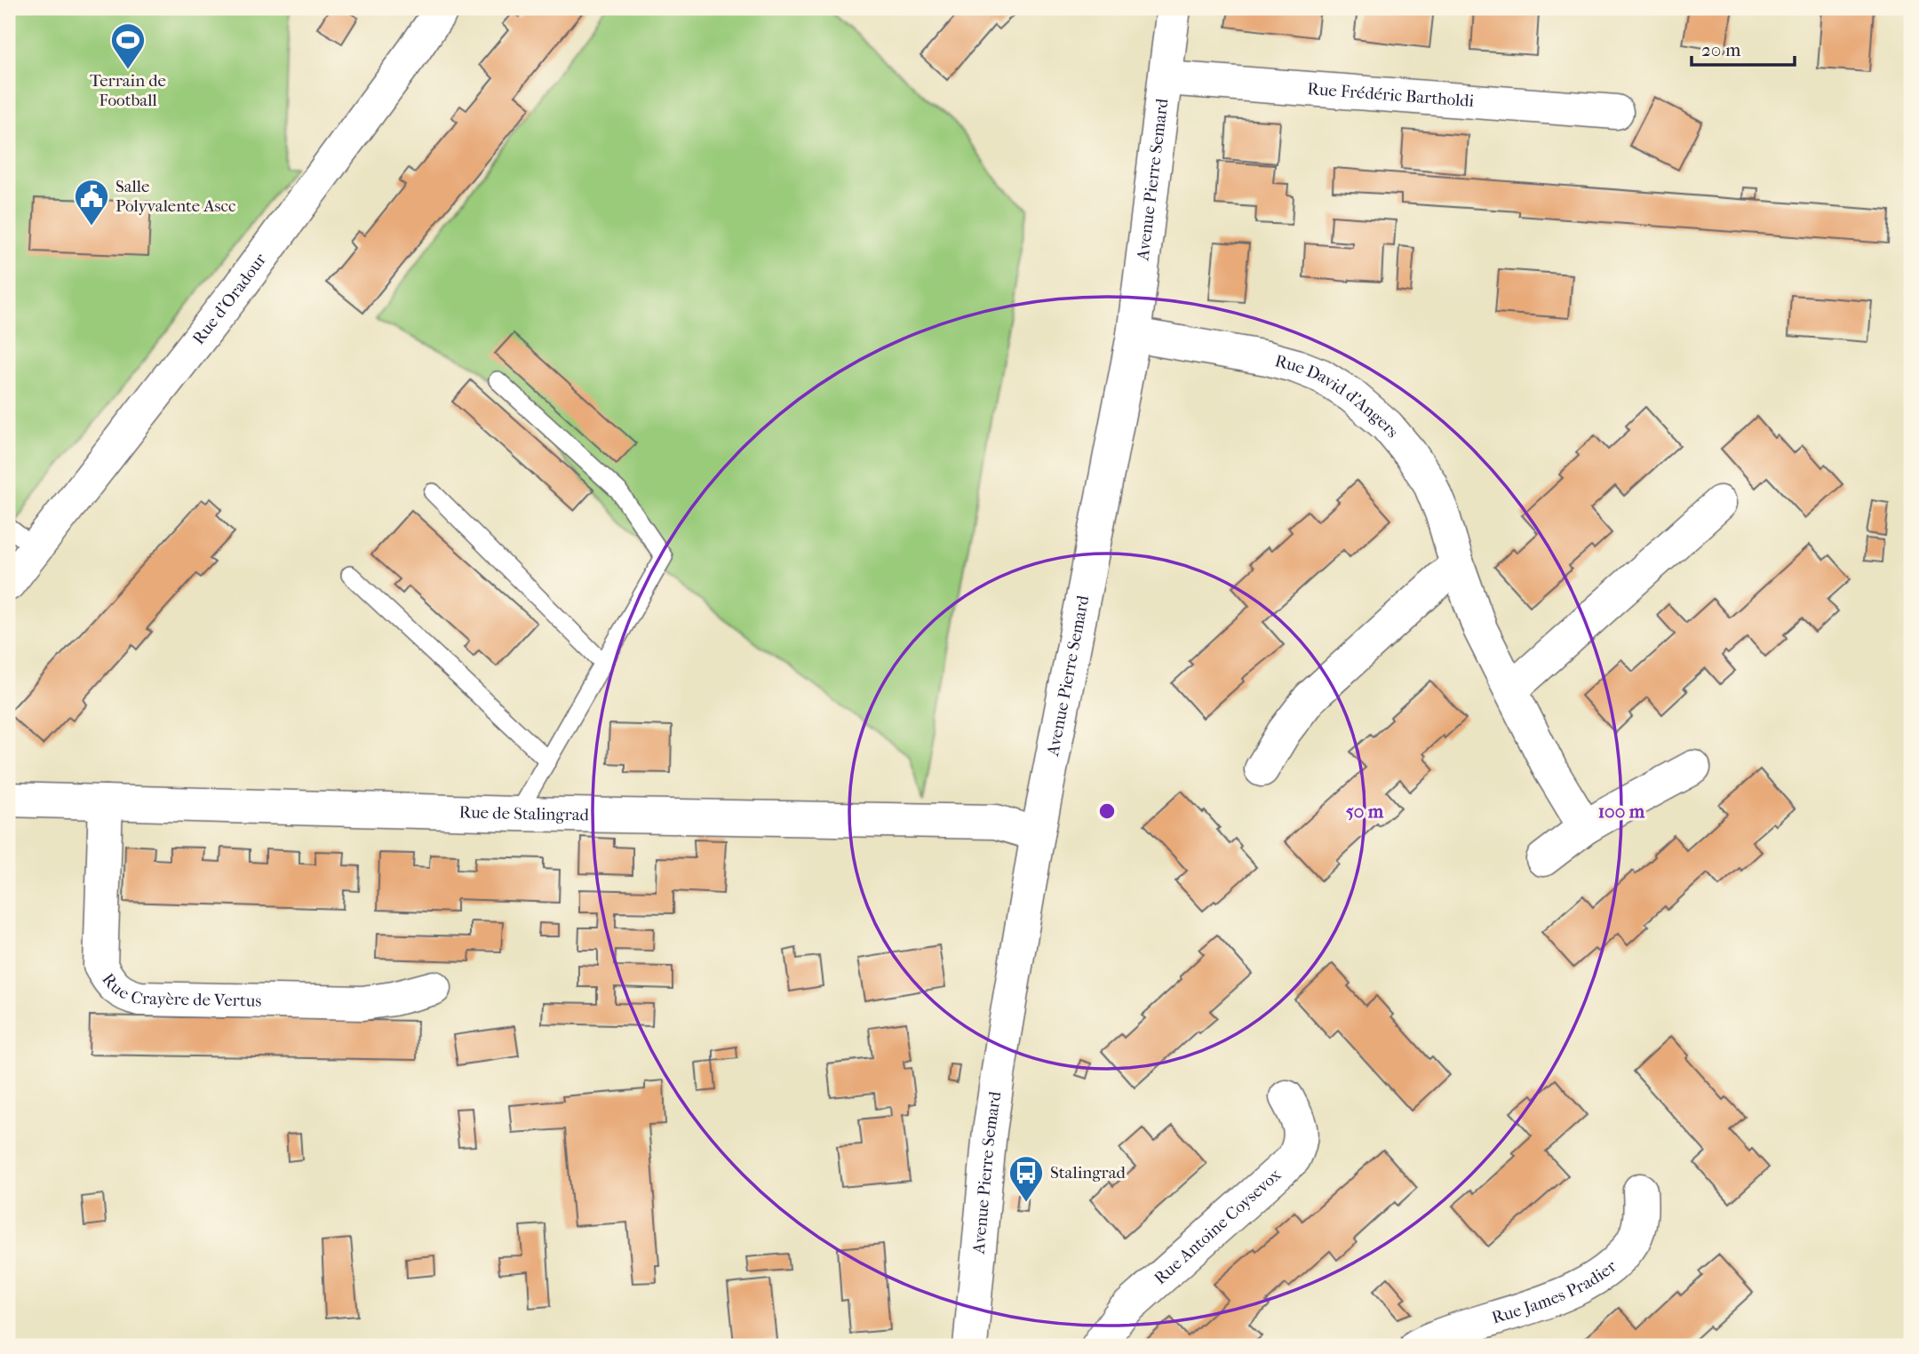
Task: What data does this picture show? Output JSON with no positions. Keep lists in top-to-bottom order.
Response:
{
  "streets": {
    "street": [
      "Rue Frédéric Bartholdi",
      "Avenue Pierre Semard",
      "Rue d'Oradour",
      "Rue David d'Angers",
      "Rue de Stalingrad",
      "Rue Crayère de Vertus",
      "Rue Antoine Coysevox",
      "Rue James Pradier"
    ]
  },
  "crossings": [
    ["Rue Frédéric Bartholdi", "Avenue Pierre Semard"],
    ["Avenue Pierre Semard", "Rue David d'Angers"],
    ["Avenue Pierre Semard", "Rue de Stalingrad"],
    ["Rue de Stalingrad", "Rue Crayère de Vertus"]
  ],
  "places": {
    "sports": ["Terrain de Football"],
    "public building": ["Salle Polyvalente Ascc"],
    "bus stop": ["Stalingrad"]
  },
  "scale_bar": "20 m",
  "rings": ["50 m", "100 m"]
}
